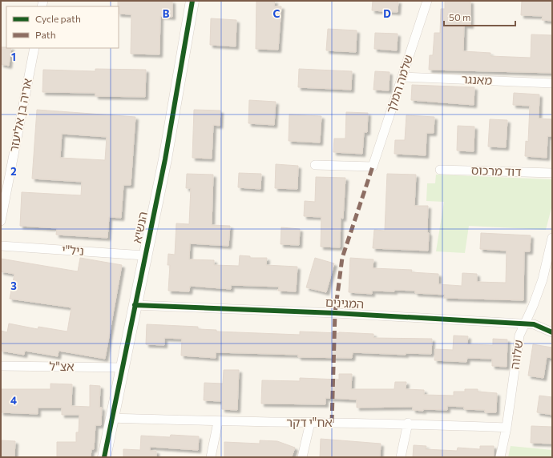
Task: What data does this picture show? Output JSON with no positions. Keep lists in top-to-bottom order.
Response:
{
  "streets": {
    "street": [
      "מאנגר",
      "שלמה המלך",
      "אריה בן אליעזר",
      "דוד מרכוס",
      "הנשיא",
      "ניל\"י",
      "המגינים",
      "שלווה",
      "אצ\"ל",
      "אח\"י דקר"
    ]
  },
  "crossings": [
    ["מאנגר", "שלמה המלך"],
    ["הנשיא", "ניל\"י"],
    ["הנשיא", "המגינים"],
    ["הנשיא", "אצ\"ל"],
    ["הנשיא", "אח\"י דקר"],
    ["המגינים", "שלווה"],
    ["שלווה", "אח\"י דקר"]
  ],
  "legend": ["Cycle path", "Path"],
  "scale_bar": "50 m",
  "grid": {
    "columns": ["B", "C", "D"],
    "rows": [
      "1",
      "2",
      "3",
      "4"
    ]
  }
}
